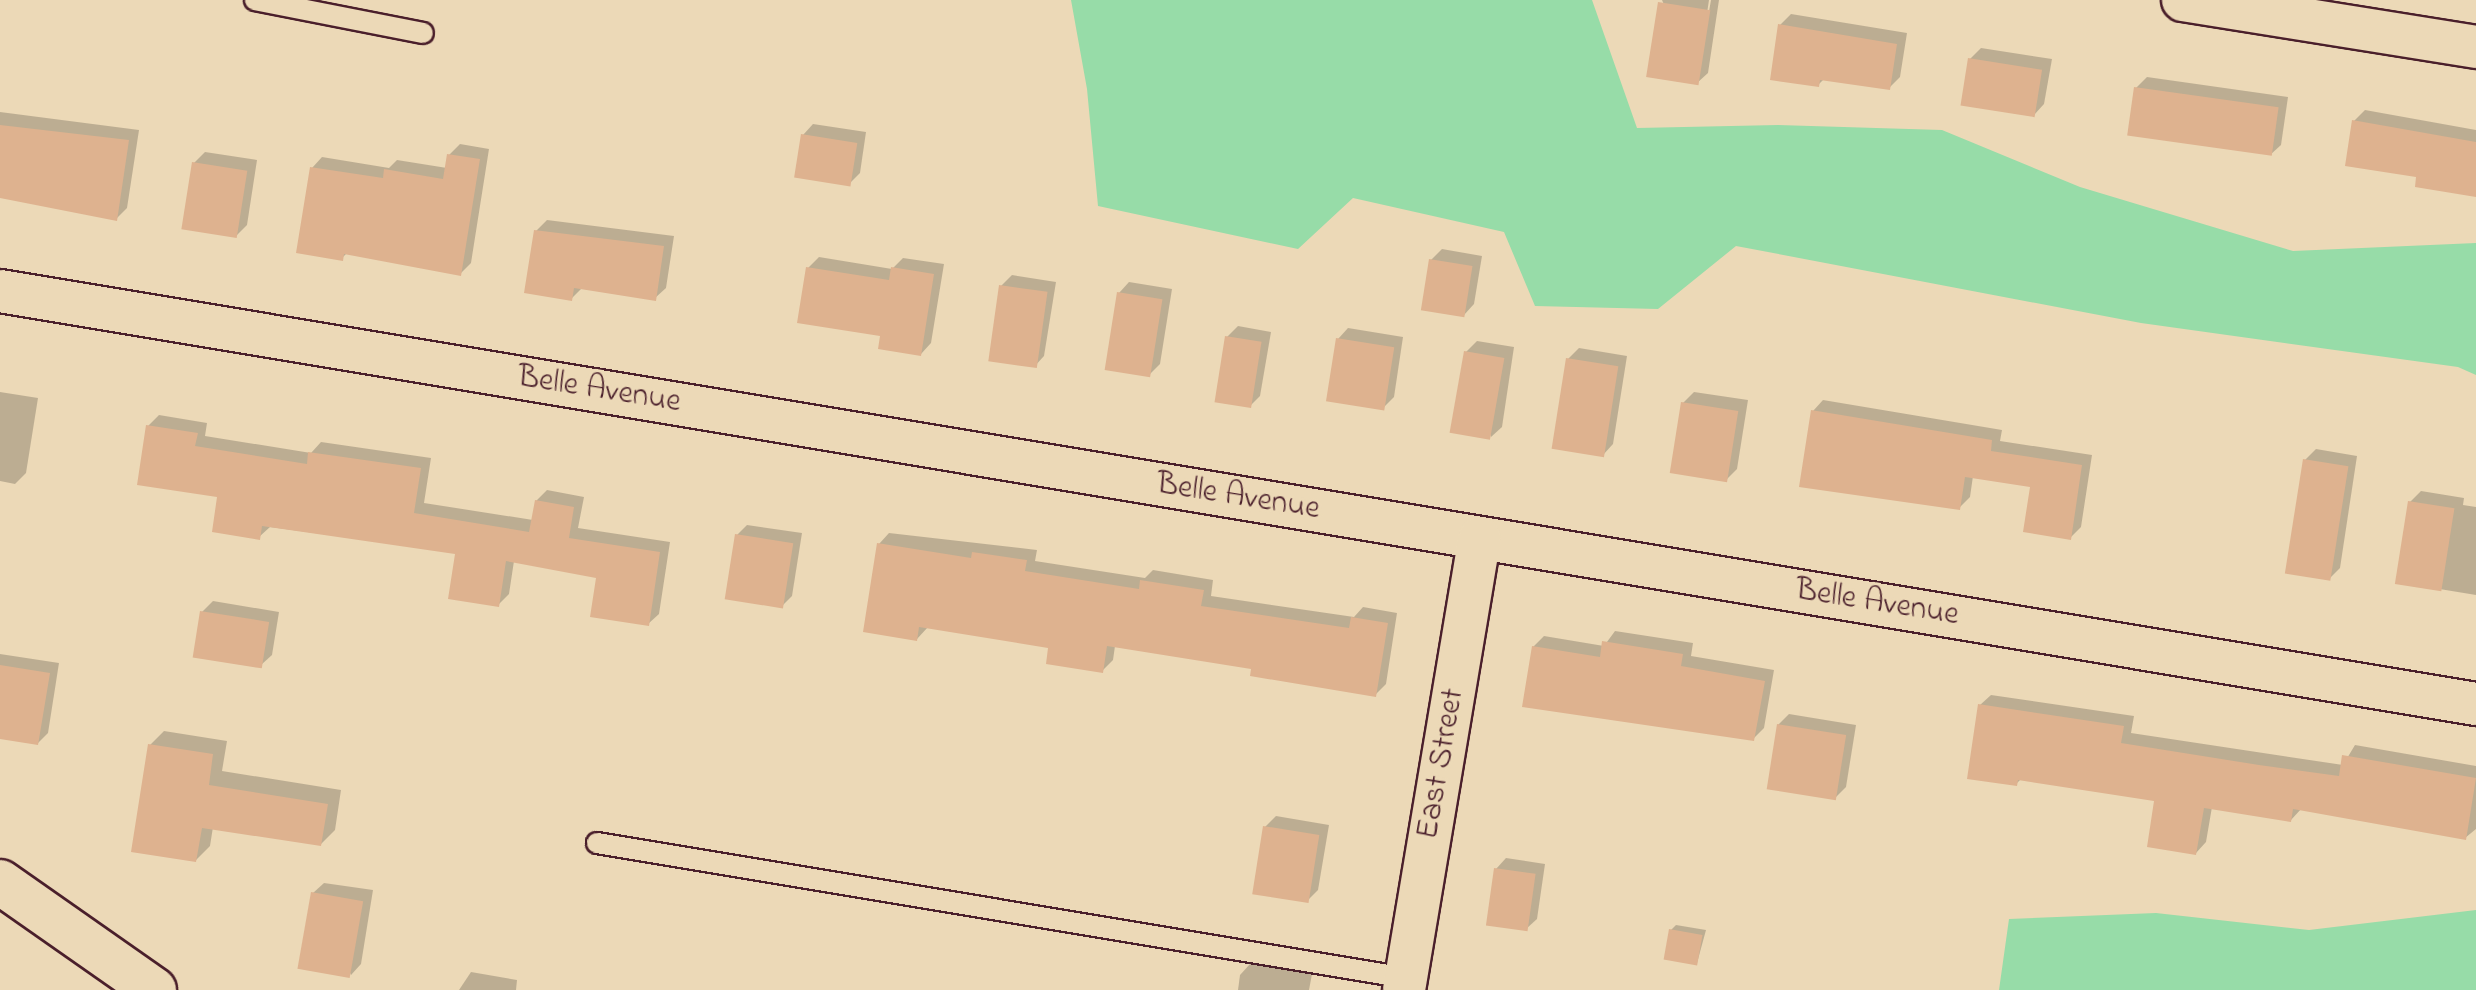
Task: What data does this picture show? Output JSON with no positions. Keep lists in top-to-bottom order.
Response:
{
  "streets": {
    "street": ["Belle Avenue", "East Street"]
  },
  "crossings": [
    ["Belle Avenue", "East Street"]
  ]
}
